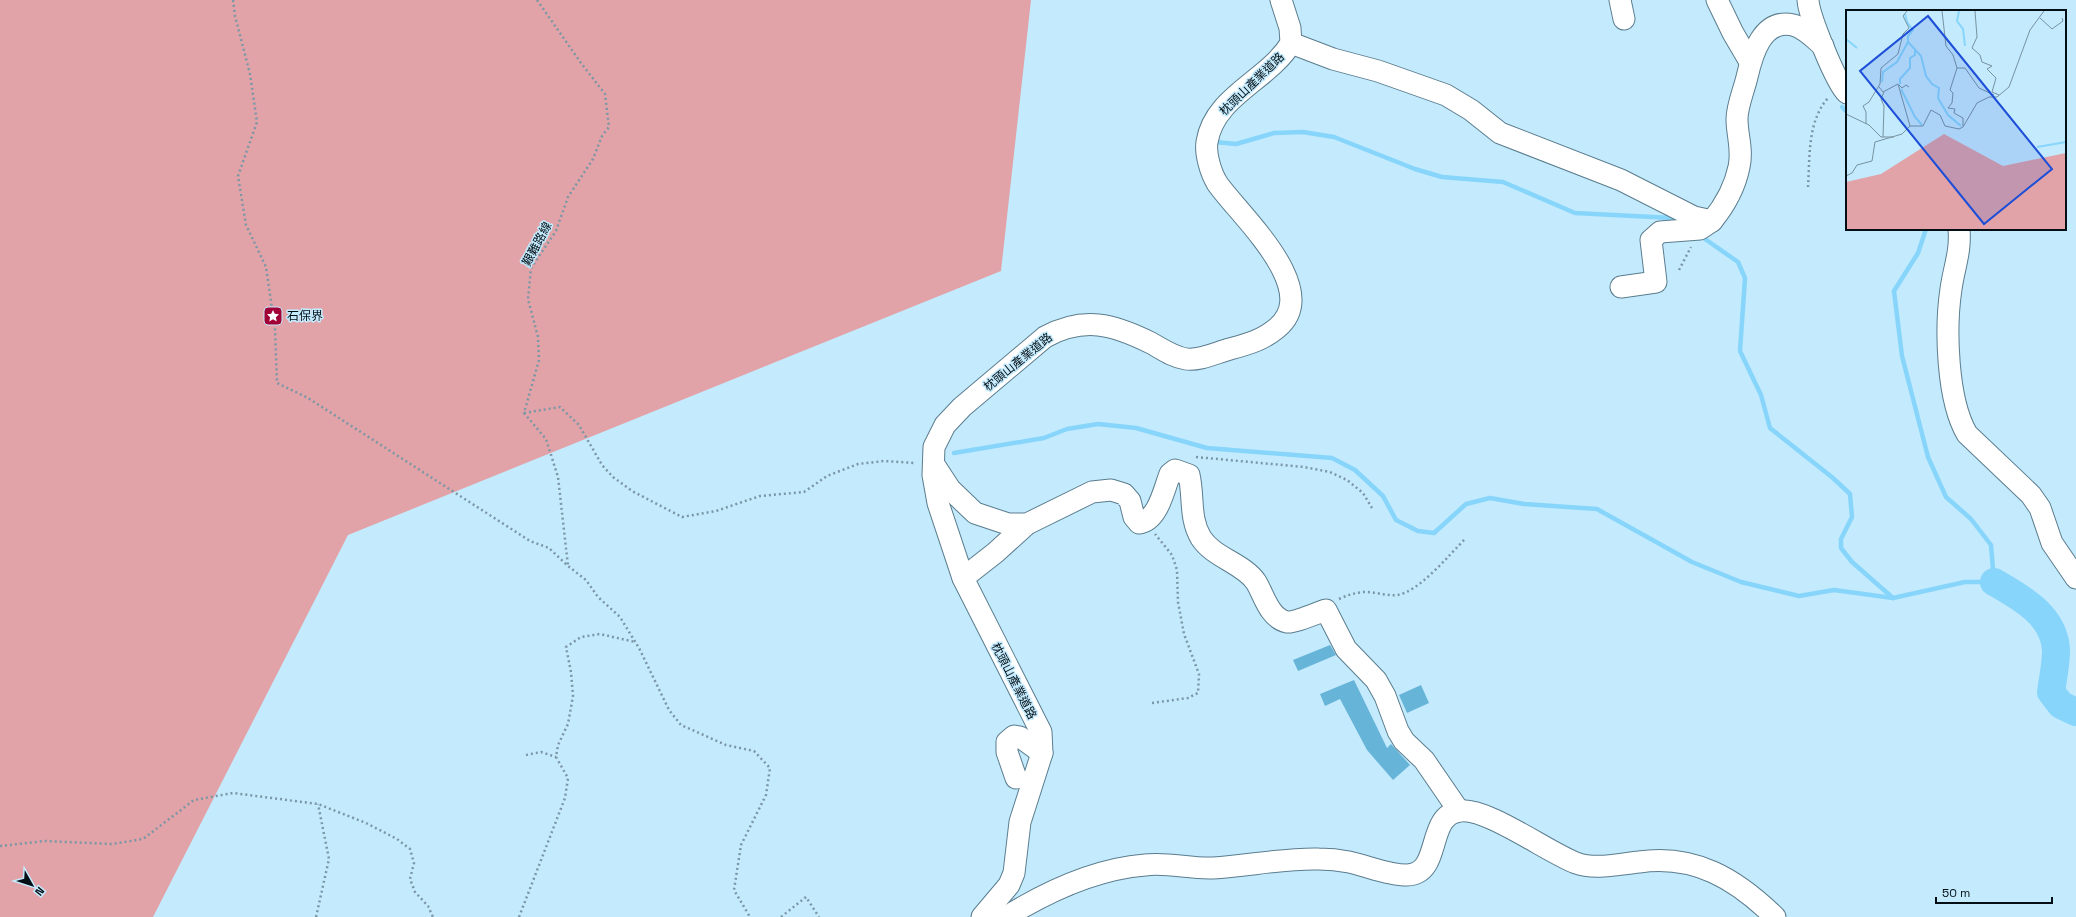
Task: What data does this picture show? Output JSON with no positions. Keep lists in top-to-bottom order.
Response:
{
  "streets": {
    "street": ["枕頭山產業道路"],
    "path": ["艱難路線"]
  },
  "places": {
    "place": ["石保界"]
  },
  "scale_bar": "50 m",
  "north": "bottom right"
}
